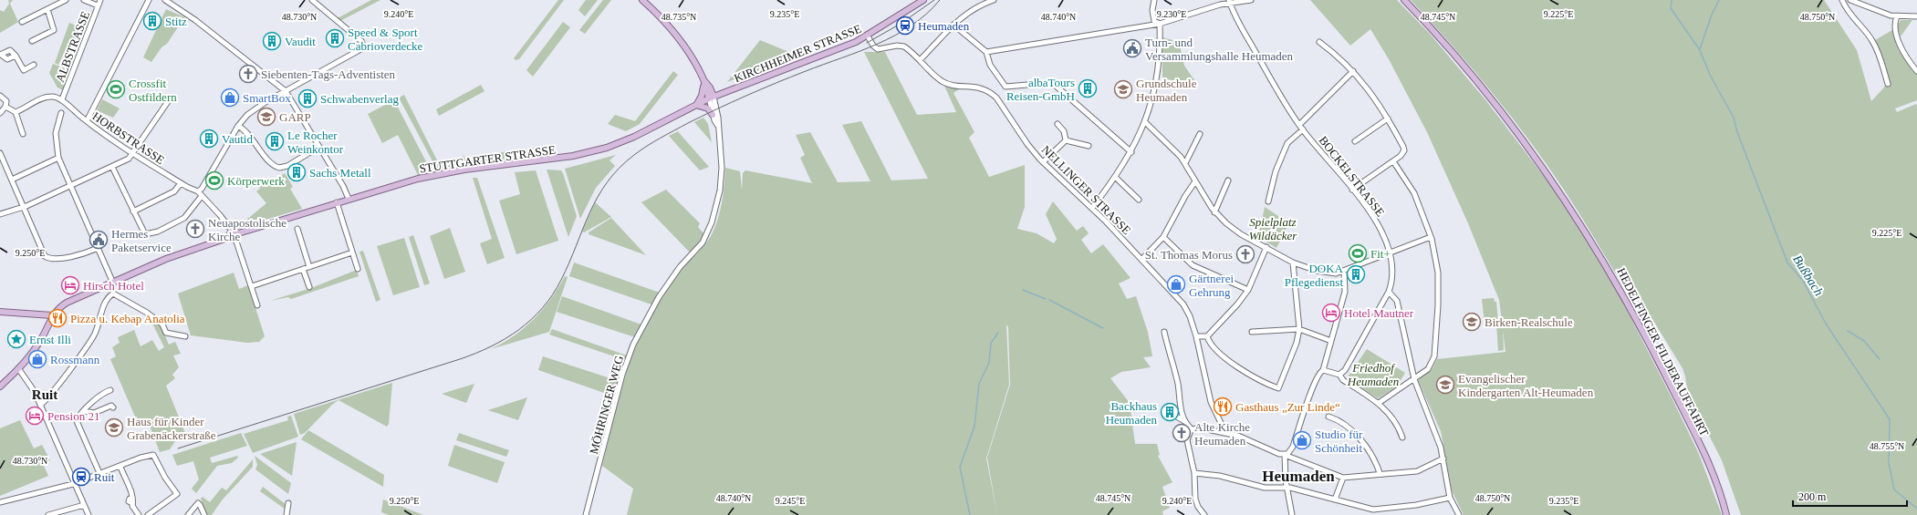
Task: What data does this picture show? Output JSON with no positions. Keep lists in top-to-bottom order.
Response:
{
  "streets": {
    "main road": ["KIRCHHEIMER STRASSE", "STUTTGARTER STRASSE", "HEDELFINGER FILDERAUFFAHRT"],
    "street": [
      "ALBSTRASSE",
      "HORBSTRASSE",
      "BOCKELSTRASSE",
      "NELLINGER STRASSE",
      "MÖHRINGER WEG"
    ]
  },
  "crossings": [
    ["ALBSTRASSE", "HORBSTRASSE"],
    ["KIRCHHEIMER STRASSE", "STUTTGARTER STRASSE"],
    ["KIRCHHEIMER STRASSE", "NELLINGER STRASSE"],
    ["KIRCHHEIMER STRASSE", "MÖHRINGER WEG"],
    ["HORBSTRASSE", "STUTTGARTER STRASSE"],
    ["STUTTGARTER STRASSE", "MÖHRINGER WEG"]
  ],
  "districts": ["Ruit", "Heumaden"],
  "water": ["Bußbach"],
  "parks": ["Spielplatz Wildäcker", "Friedhof Heumaden"],
  "places": {
    "building": [
      "Stitz",
      "Speed & Sport Cabrioverdecke",
      "Vaudit",
      "albaTours Reisen-GmbH",
      "Schwabenverlag",
      "Vautid",
      "Le Rocher Weinkontor",
      "Sachs Metall",
      "DOKA Pflegedienst",
      "Backhaus Heumaden"
    ],
    "station": ["Heumaden", "Ruit"],
    "public building": ["Turn- und Versammlungshalle Heumaden", "Hermes Paketservice"],
    "church": [
      "Siebenten-Tags-Adventisten",
      "Neuapostolische Kirche",
      "St. Thomas Morus",
      "Alte Kirche Heumaden"
    ],
    "sports": ["Crossfit Ostfildern", "Körperwerk", "Fit+"],
    "school or university": [
      "Grundschule Heumaden",
      "GARP",
      "Birken-Realschule",
      "Evangelischer Kindergarten Alt-Heumaden",
      "Haus für Kinder Grabenäckerstraße"
    ],
    "shop": [
      "SmartBox",
      "Gärtnerei Gehrung",
      "Rossmann",
      "Studio für Schönheit"
    ],
    "hotel": ["Hirsch Hotel", "Hotel Mautner", "Pension 21"],
    "restaurant": ["Pizza u. Kebap Anatolia", "Gasthaus „Zur Linde“"],
    "place": ["Ernst Illi"]
  },
  "scale_bar": "200 m",
  "coordinates": [
    "9.240°E",
    "9.235°E",
    "9.230°E",
    "9.225°E",
    "48.730°N",
    "48.735°N",
    "48.740°N",
    "48.745°N",
    "48.750°N",
    "9.250°E",
    "48.755°N",
    "9.245°E"
  ]
}
